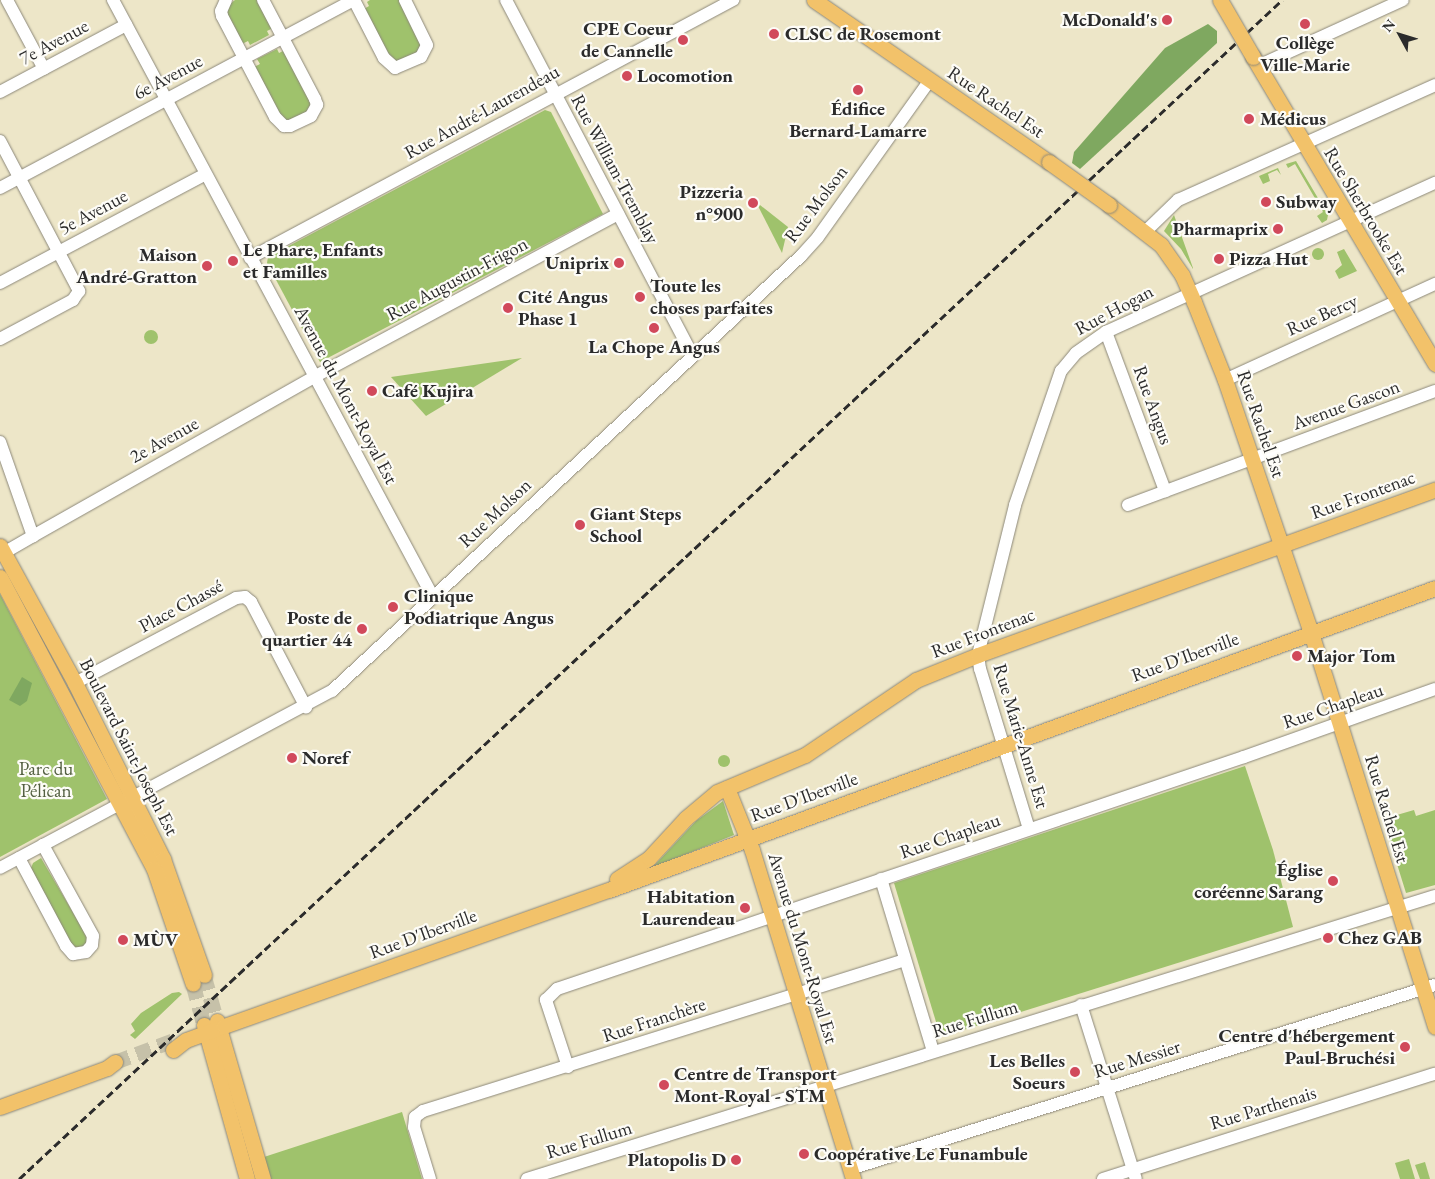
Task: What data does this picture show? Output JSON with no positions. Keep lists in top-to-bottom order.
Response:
{
  "streets": {
    "main road": [
      "Rue Rachel Est",
      "Rue Sherbrooke Est",
      "Avenue du Mont-Royal Est",
      "Rue Frontenac",
      "Rue D'Iberville",
      "Boulevard Saint-Joseph Est"
    ],
    "street": [
      "7e Avenue",
      "6e Avenue",
      "Rue André-Laurendeau",
      "Rue William-Tremblay",
      "Rue Molson",
      "5e Avenue",
      "Rue Augustin-Frigon",
      "Rue Hogan",
      "Rue Bercy",
      "Rue Angus",
      "Avenue Gascon",
      "2e Avenue",
      "Place Chassé",
      "Rue Chapleau",
      "Rue Marie-Anne Est",
      "Rue Fullum",
      "Rue Franchère",
      "Rue Messier",
      "Rue Parthenais"
    ]
  },
  "crossings": [
    ["7e Avenue", "Avenue du Mont-Royal Est"],
    ["6e Avenue", "Avenue du Mont-Royal Est"],
    ["Rue Rachel Est", "Rue Molson"],
    ["Rue Rachel Est", "Rue Hogan"],
    ["Rue Rachel Est", "Rue Bercy"],
    ["Rue Rachel Est", "Avenue Gascon"],
    ["Rue Rachel Est", "Rue Frontenac"],
    ["Rue Rachel Est", "Rue D'Iberville"],
    ["Rue Rachel Est", "Rue Chapleau"],
    ["Rue Rachel Est", "Rue Fullum"],
    ["Rue Rachel Est", "Rue Messier"],
    ["Rue André-Laurendeau", "Rue William-Tremblay"],
    ["Rue André-Laurendeau", "Avenue du Mont-Royal Est"],
    ["Rue William-Tremblay", "Rue Molson"],
    ["Rue William-Tremblay", "Rue Augustin-Frigon"],
    ["Rue Molson", "Avenue du Mont-Royal Est"],
    ["Rue Molson", "Place Chassé"],
    ["Rue Molson", "Boulevard Saint-Joseph Est"],
    ["Rue Sherbrooke Est", "Rue Hogan"],
    ["Rue Sherbrooke Est", "Rue Bercy"],
    ["5e Avenue", "Avenue du Mont-Royal Est"],
    ["Rue Augustin-Frigon", "Avenue du Mont-Royal Est"],
    ["Rue Augustin-Frigon", "2e Avenue"],
    ["Rue Hogan", "Rue Angus"],
    ["Rue Hogan", "Rue Frontenac"],
    ["Rue Hogan", "Rue Marie-Anne Est"],
    ["Avenue du Mont-Royal Est", "2e Avenue"],
    ["Avenue du Mont-Royal Est", "Rue Frontenac"],
    ["Avenue du Mont-Royal Est", "Rue D'Iberville"],
    ["Avenue du Mont-Royal Est", "Rue Chapleau"],
    ["Avenue du Mont-Royal Est", "Rue Fullum"],
    ["Avenue du Mont-Royal Est", "Rue Franchère"],
    ["Avenue du Mont-Royal Est", "Rue Messier"],
    ["Rue Angus", "Avenue Gascon"],
    ["2e Avenue", "Boulevard Saint-Joseph Est"],
    ["Rue Frontenac", "Rue D'Iberville"],
    ["Rue Frontenac", "Rue Marie-Anne Est"],
    ["Place Chassé", "Boulevard Saint-Joseph Est"],
    ["Rue D'Iberville", "Rue Marie-Anne Est"],
    ["Rue Chapleau", "Rue Marie-Anne Est"],
    ["Rue Chapleau", "Rue Franchère"]
  ],
  "parks": ["Parc du Pélican"],
  "places": [
    "McDonald's",
    "Collège Ville-Marie",
    "CLSC de Rosemont",
    "CPE Coeur de Cannelle",
    "Locomotion",
    "Édifice Bernard-Lamarre",
    "Médicus",
    "Subway",
    "Pizzeria n°900",
    "Pharmaprix",
    "Pizza Hut",
    "Le Phare, Enfants et Familles",
    "Uniprix",
    "Maison André-Gratton",
    "Toute les choses parfaites",
    "Cité Angus Phase 1",
    "La Chope Angus",
    "Café Kujira",
    "Giant Steps School",
    "Clinique Podiatrique Angus",
    "Poste de quartier 44",
    "Major Tom",
    "Noref",
    "Église coréenne Sarang",
    "Habitation Laurendeau",
    "Chez GAB",
    "MÙV",
    "Centre d'hébergement Paul-Bruchési",
    "Les Belles Soeurs",
    "Centre de Transport Mont-Royal - STM",
    "Coopérative Le Funambule",
    "Platopolis D"
  ],
  "north": "top left"
}
